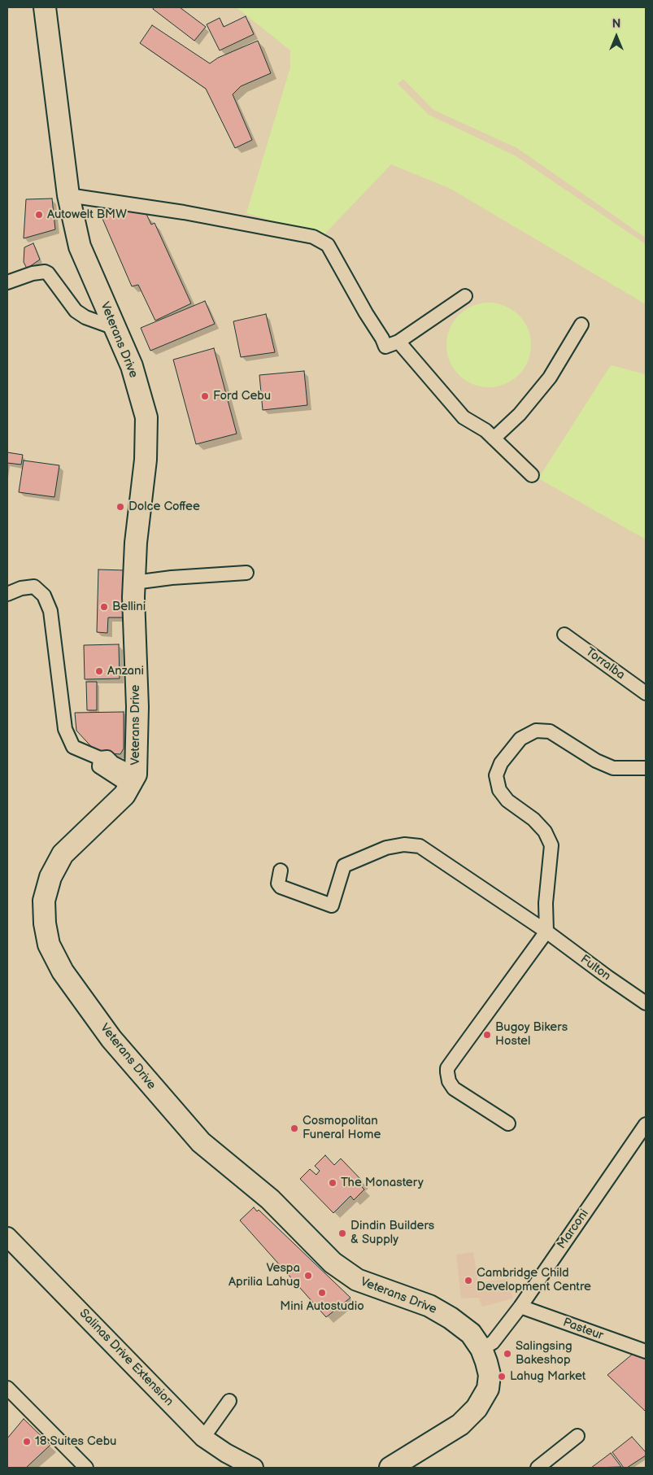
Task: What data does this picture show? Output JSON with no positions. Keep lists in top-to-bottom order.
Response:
{
  "streets": {
    "main road": ["Veterans Drive"],
    "street": [
      "Torralba",
      "Fulton",
      "Marconi",
      "Pasteur",
      "Salinas Drive Extension"
    ]
  },
  "crossings": [
    ["Veterans Drive", "Marconi"],
    ["Marconi", "Pasteur"]
  ],
  "places": [
    "Autowelt BMW",
    "Ford Cebu",
    "Dolce Coffee",
    "Bellini",
    "Anzani",
    "Bugoy Bikers Hostel",
    "Cosmopolitan Funeral Home",
    "The Monastery",
    "Dindin Builders & Supply",
    "Vespa Aprilia Lahug",
    "Cambridge Child Development Centre",
    "Mini Autostudio",
    "Salingsing Bakeshop",
    "Lahug Market",
    "18 Suites Cebu"
  ],
  "north": "top"
}
